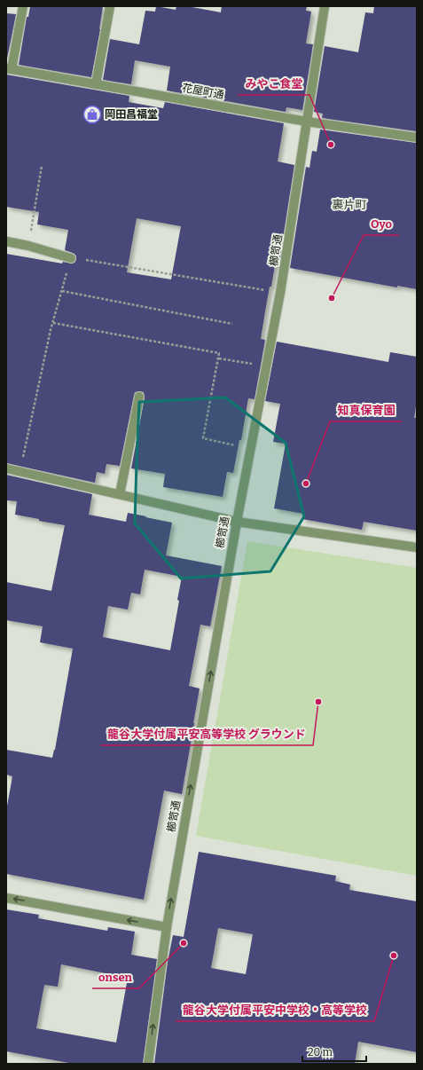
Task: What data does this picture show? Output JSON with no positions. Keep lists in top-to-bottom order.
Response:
{
  "streets": {
    "street": ["花屋町通", "櫛笥通"]
  },
  "crossings": [
    ["花屋町通", "櫛笥通"]
  ],
  "one_way": ["櫛笥通"],
  "districts": ["裏片町"],
  "places": {
    "shop": ["岡田昌福堂"],
    "other": [
      "みやこ食堂",
      "Oyo",
      "知真保育園",
      "龍谷大学付属平安高等学校 グラウンド",
      "onsen",
      "龍谷大学付属平安中学校・高等学校"
    ]
  },
  "scale_bar": "20 m"
}
